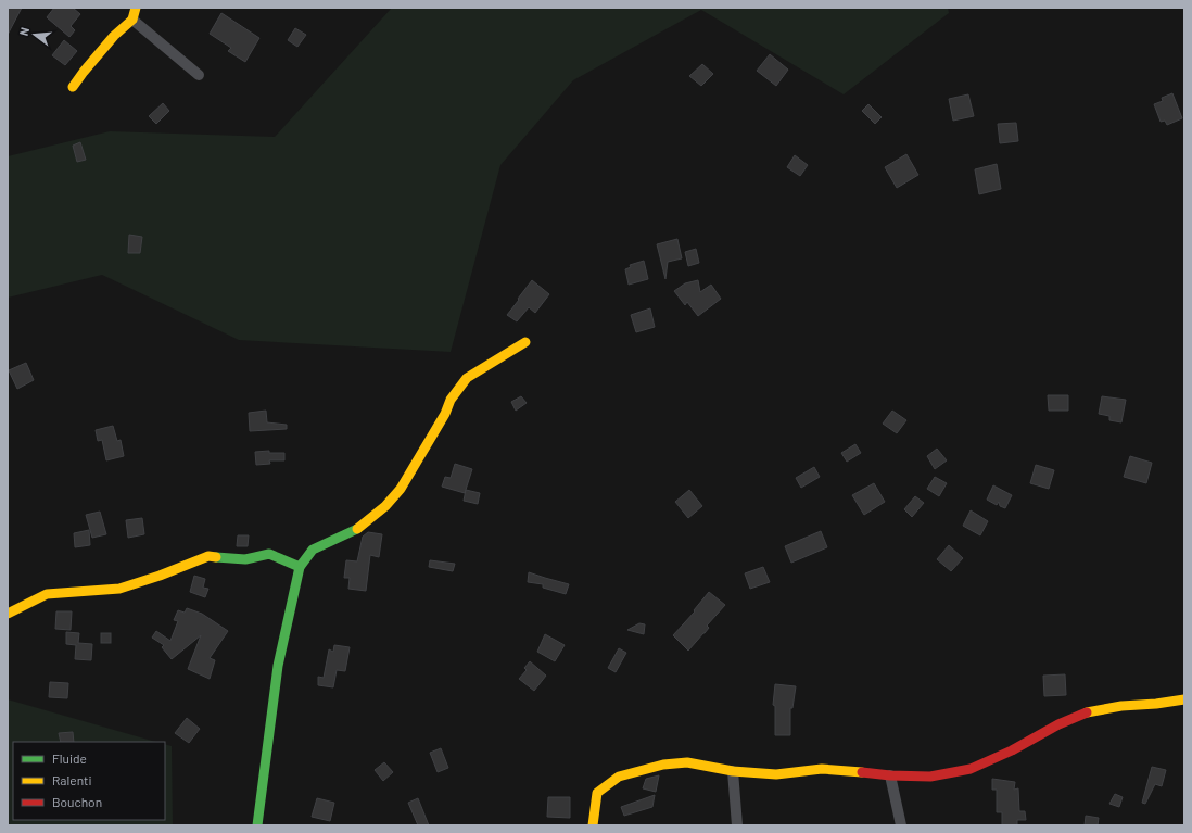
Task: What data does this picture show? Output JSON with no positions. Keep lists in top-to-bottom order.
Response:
{
  "legend": ["Fluide", "Ralenti", "Bouchon"],
  "north": "left"
}
